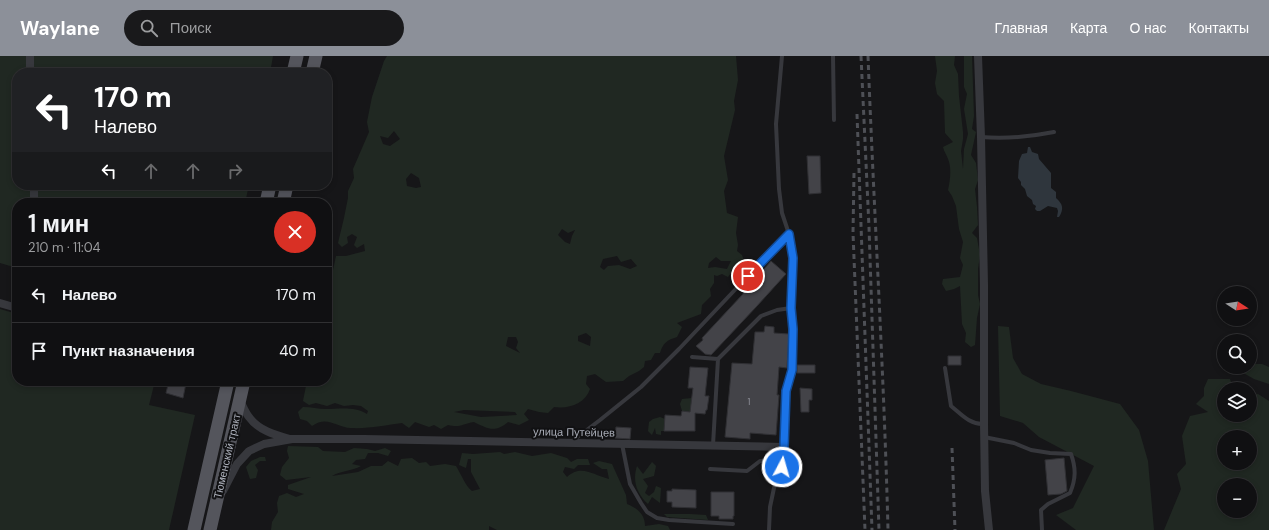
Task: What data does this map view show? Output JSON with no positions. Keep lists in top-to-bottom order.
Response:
{
  "streets": {
    "main road": ["Тюменский тракт"],
    "street": ["улица Путейцев"]
  },
  "house_numbers": ["1"],
  "north": "right",
  "page": {
    "header": "Waylane",
    "search": "Поиск",
    "nav": [
      "Главная",
      "Карта",
      "О нас",
      "Контакты"
    ],
    "turn": ["170 m", "Налево"],
    "heading": ["1 мин", "210 m · 11:04"],
    "list": [
      {
        "name": "Налево",
        "value": "170 m"
      },
      {
        "name": "Пункт назначения",
        "value": "40 m"
      }
    ],
    "map_buttons": ["+", "−"]
  }
}
